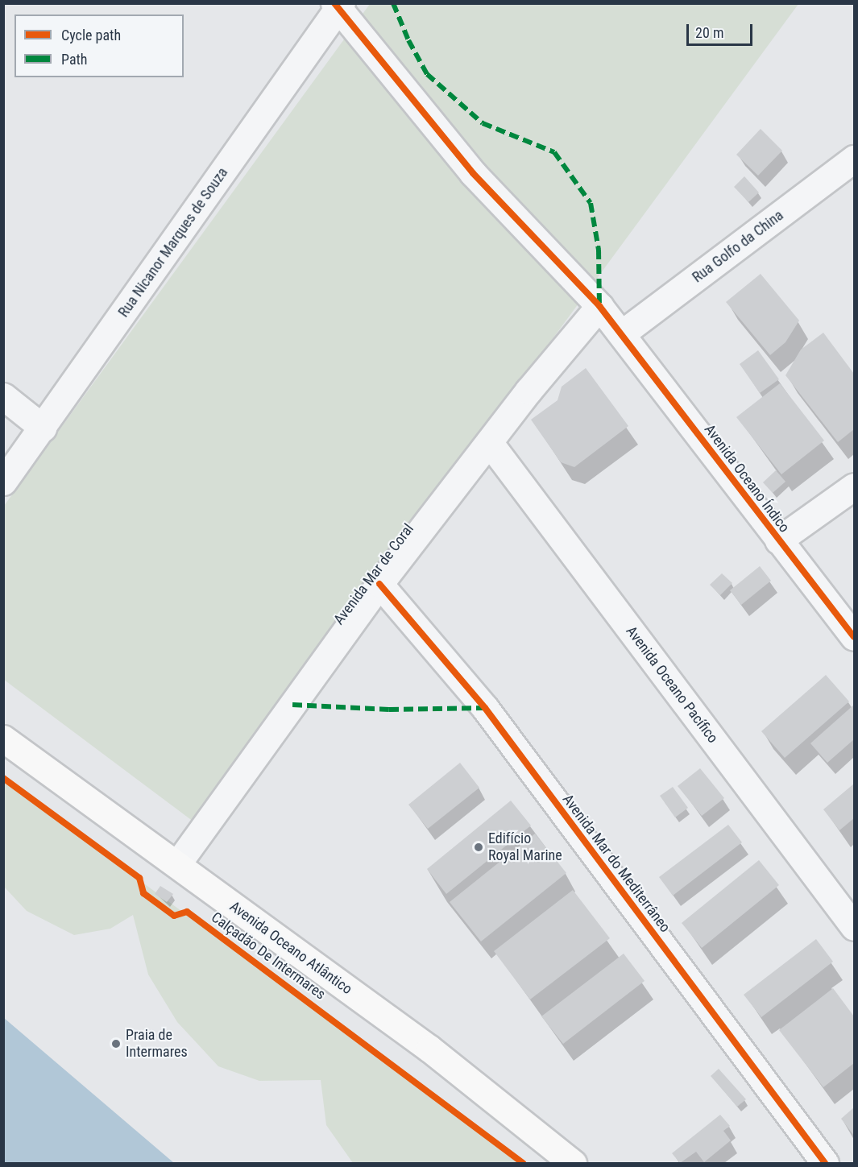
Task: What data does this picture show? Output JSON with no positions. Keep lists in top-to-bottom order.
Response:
{
  "streets": {
    "main road": ["Avenida Oceano Atlântico"],
    "street": [
      "Rua Nicanor Marques de Souza",
      "Rua Golfo da China",
      "Avenida Oceano Índico",
      "Avenida Mar de Coral",
      "Avenida Oceano Pacífico",
      "Avenida Mar do Mediterrâneo"
    ],
    "cycle path": ["Calçadão De Intermares"]
  },
  "crossings": [
    ["Rua Nicanor Marques de Souza", "Avenida Oceano Índico"],
    ["Rua Golfo da China", "Avenida Oceano Índico"],
    ["Avenida Oceano Índico", "Avenida Mar de Coral"],
    ["Avenida Mar de Coral", "Avenida Oceano Pacífico"],
    ["Avenida Mar de Coral", "Avenida Mar do Mediterrâneo"],
    ["Avenida Mar de Coral", "Avenida Oceano Atlântico"]
  ],
  "places": ["Edifício Royal Marine", "Praia de Intermares"],
  "legend": ["Cycle path", "Path"],
  "scale_bar": "20 m"
}
